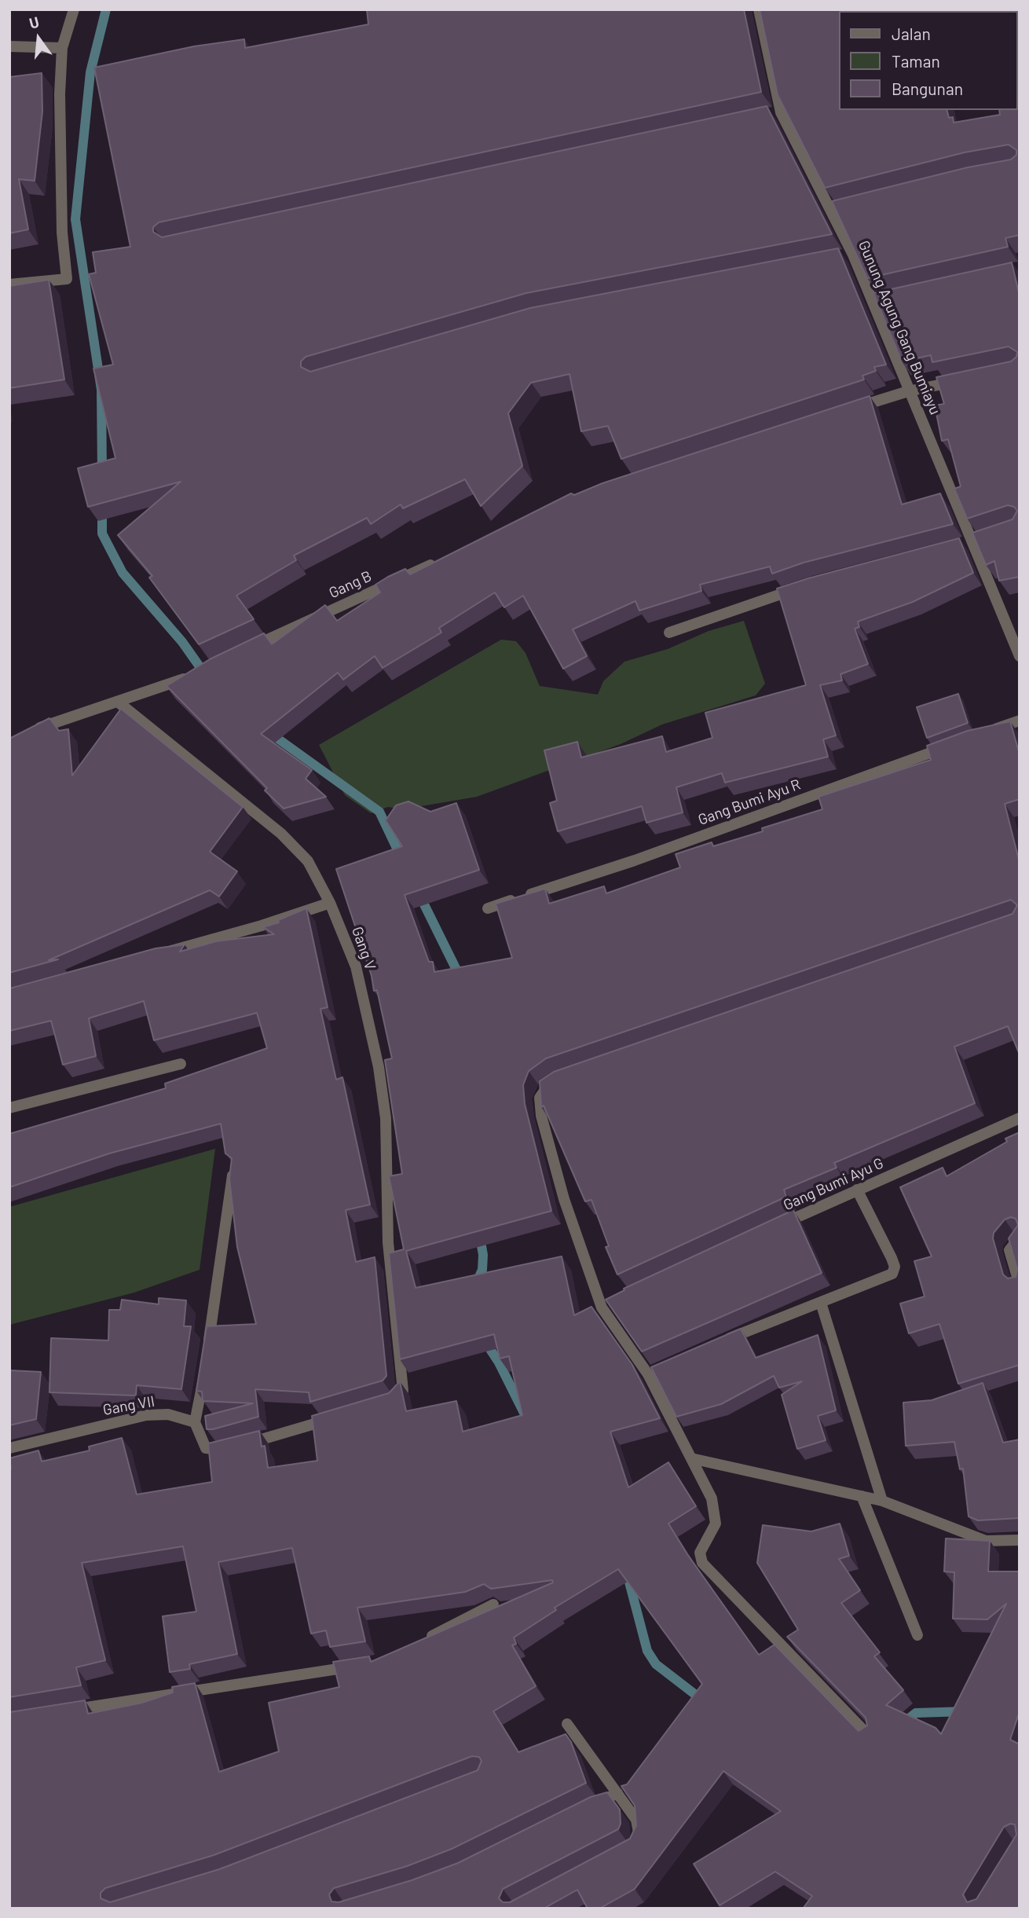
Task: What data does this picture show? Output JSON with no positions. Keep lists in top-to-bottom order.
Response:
{
  "streets": {
    "street": [
      "Gunung Agung Gang Bumiayu",
      "Gang B",
      "Gang Bumi Ayu R",
      "Gang V",
      "Gang Bumi Ayu G",
      "Gang VII"
    ]
  },
  "legend": ["Jalan", "Taman", "Bangunan"],
  "north": "top"
}
